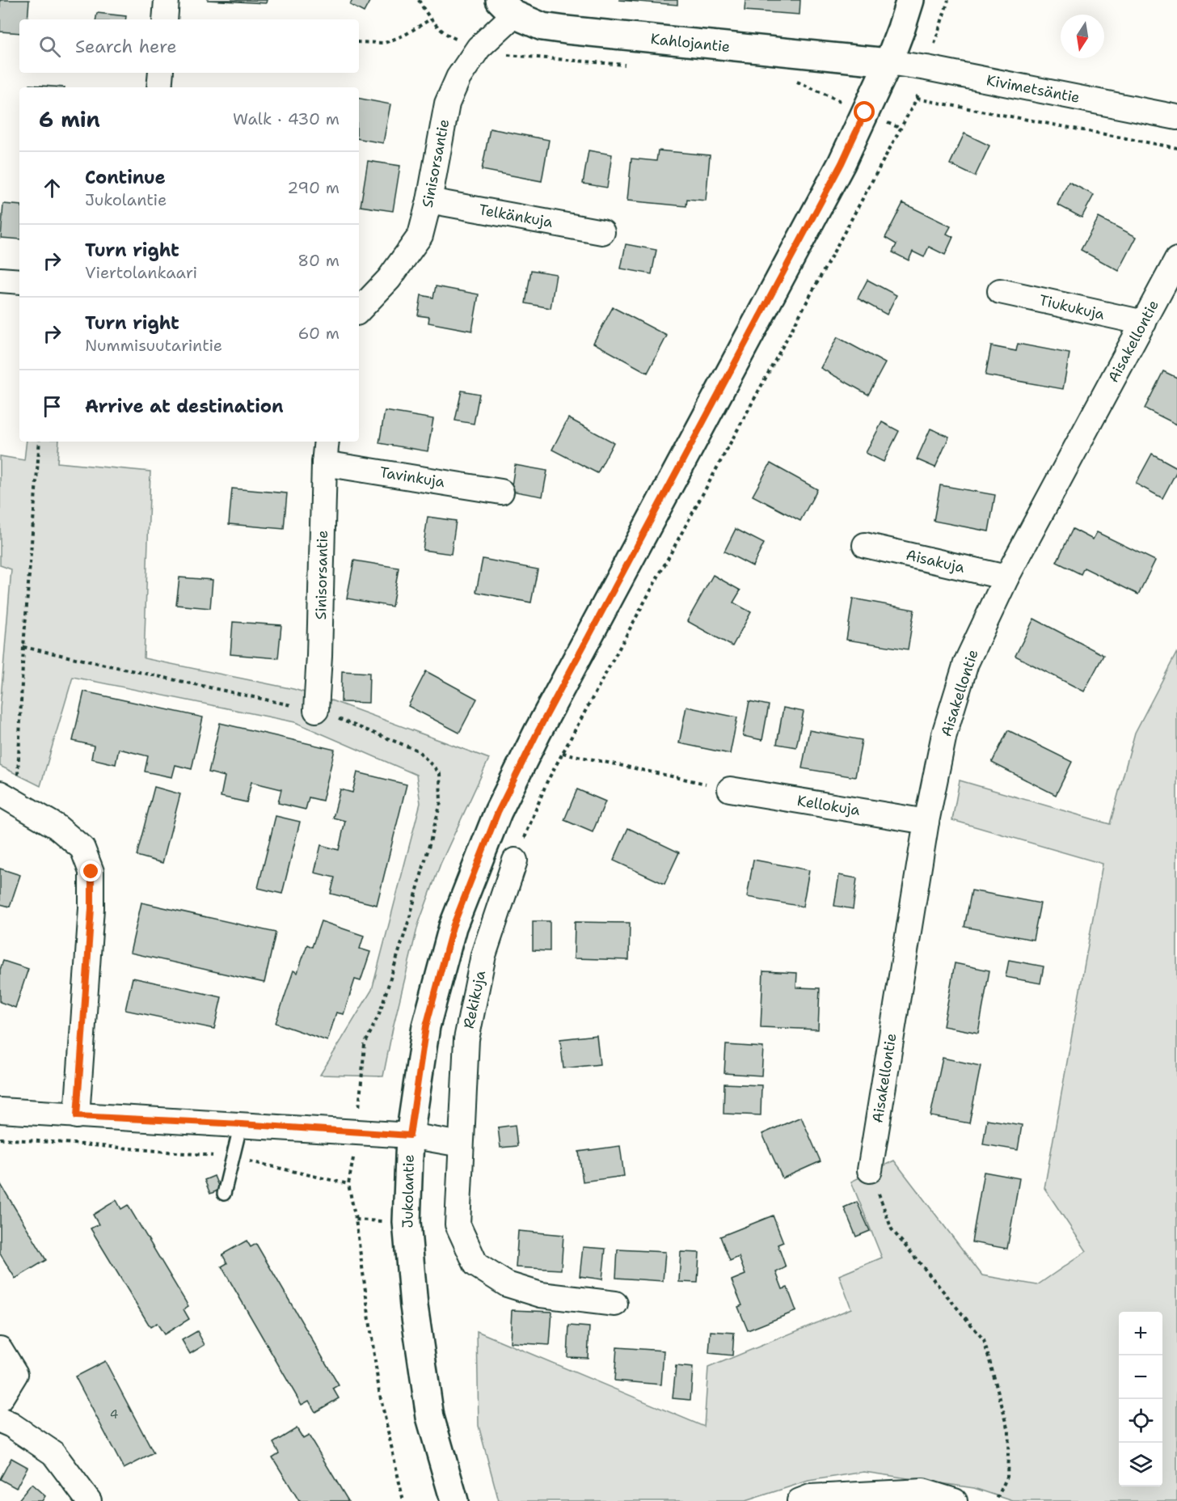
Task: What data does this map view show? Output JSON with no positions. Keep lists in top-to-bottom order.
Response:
{
  "streets": {
    "street": [
      "Kahlojantie",
      "Kivimetsäntie",
      "Sinisorsantie",
      "Telkänkuja",
      "Tiukukuja",
      "Aisakellontie",
      "Tavinkuja",
      "Aisakuja",
      "Kellokuja",
      "Rekikuja",
      "Jukolantie"
    ]
  },
  "crossings": [
    ["Kahlojantie", "Kivimetsäntie"],
    ["Kahlojantie", "Sinisorsantie"],
    ["Kahlojantie", "Jukolantie"],
    ["Kivimetsäntie", "Jukolantie"],
    ["Sinisorsantie", "Telkänkuja"],
    ["Sinisorsantie", "Tavinkuja"],
    ["Tiukukuja", "Aisakellontie"],
    ["Aisakellontie", "Aisakuja"],
    ["Aisakellontie", "Kellokuja"]
  ],
  "house_numbers": ["4"],
  "north": "bottom",
  "page": {
    "search": "Search here",
    "heading": ["6 min", "Walk · 430 m"],
    "list": [
      ["Continue", "Jukolantie", "290 m"],
      ["Turn right", "Viertolankaari", "80 m"],
      ["Turn right", "Nummisuutarintie", "60 m"],
      "Arrive at destination"
    ],
    "map_buttons": ["+", "−"]
  }
}
